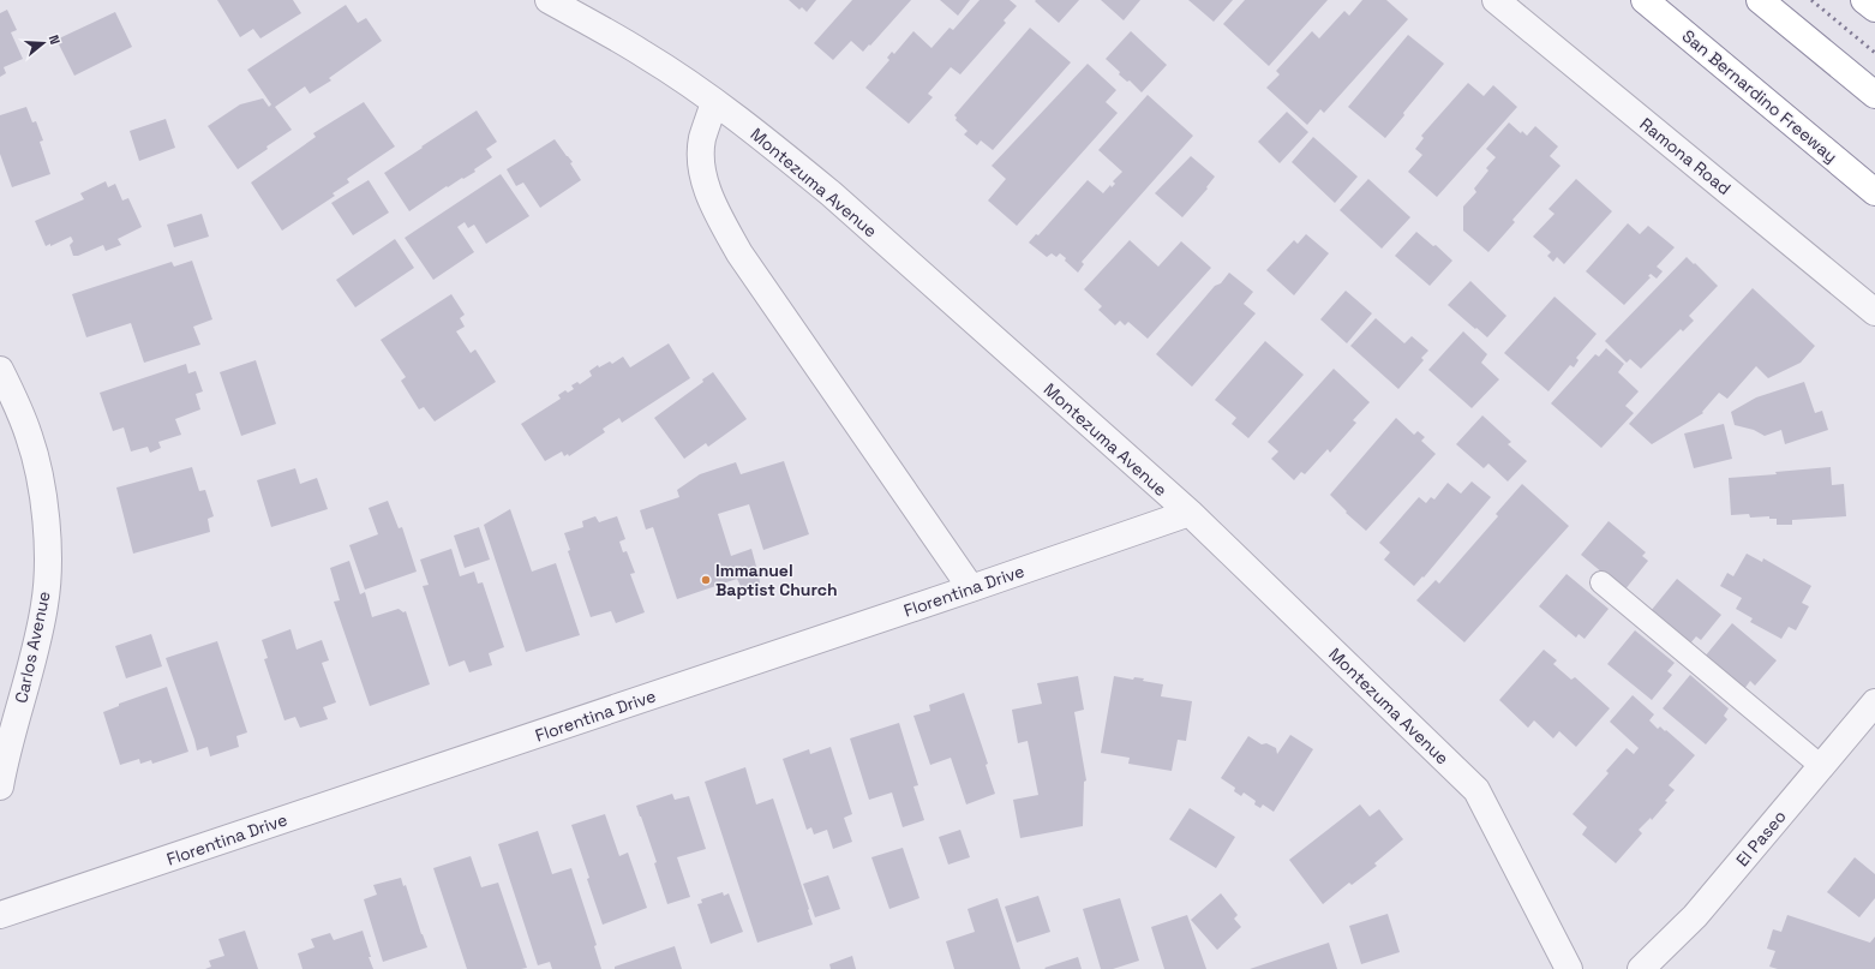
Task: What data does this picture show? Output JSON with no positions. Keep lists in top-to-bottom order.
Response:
{
  "streets": {
    "highway": ["San Bernardino Freeway"],
    "street": [
      "Ramona Road",
      "Montezuma Avenue",
      "Florentina Drive",
      "Carlos Avenue",
      "El Paseo"
    ]
  },
  "crossings": [
    ["Montezuma Avenue", "Florentina Drive"]
  ],
  "places": ["Immanuel Baptist Church"],
  "north": "right"
}
